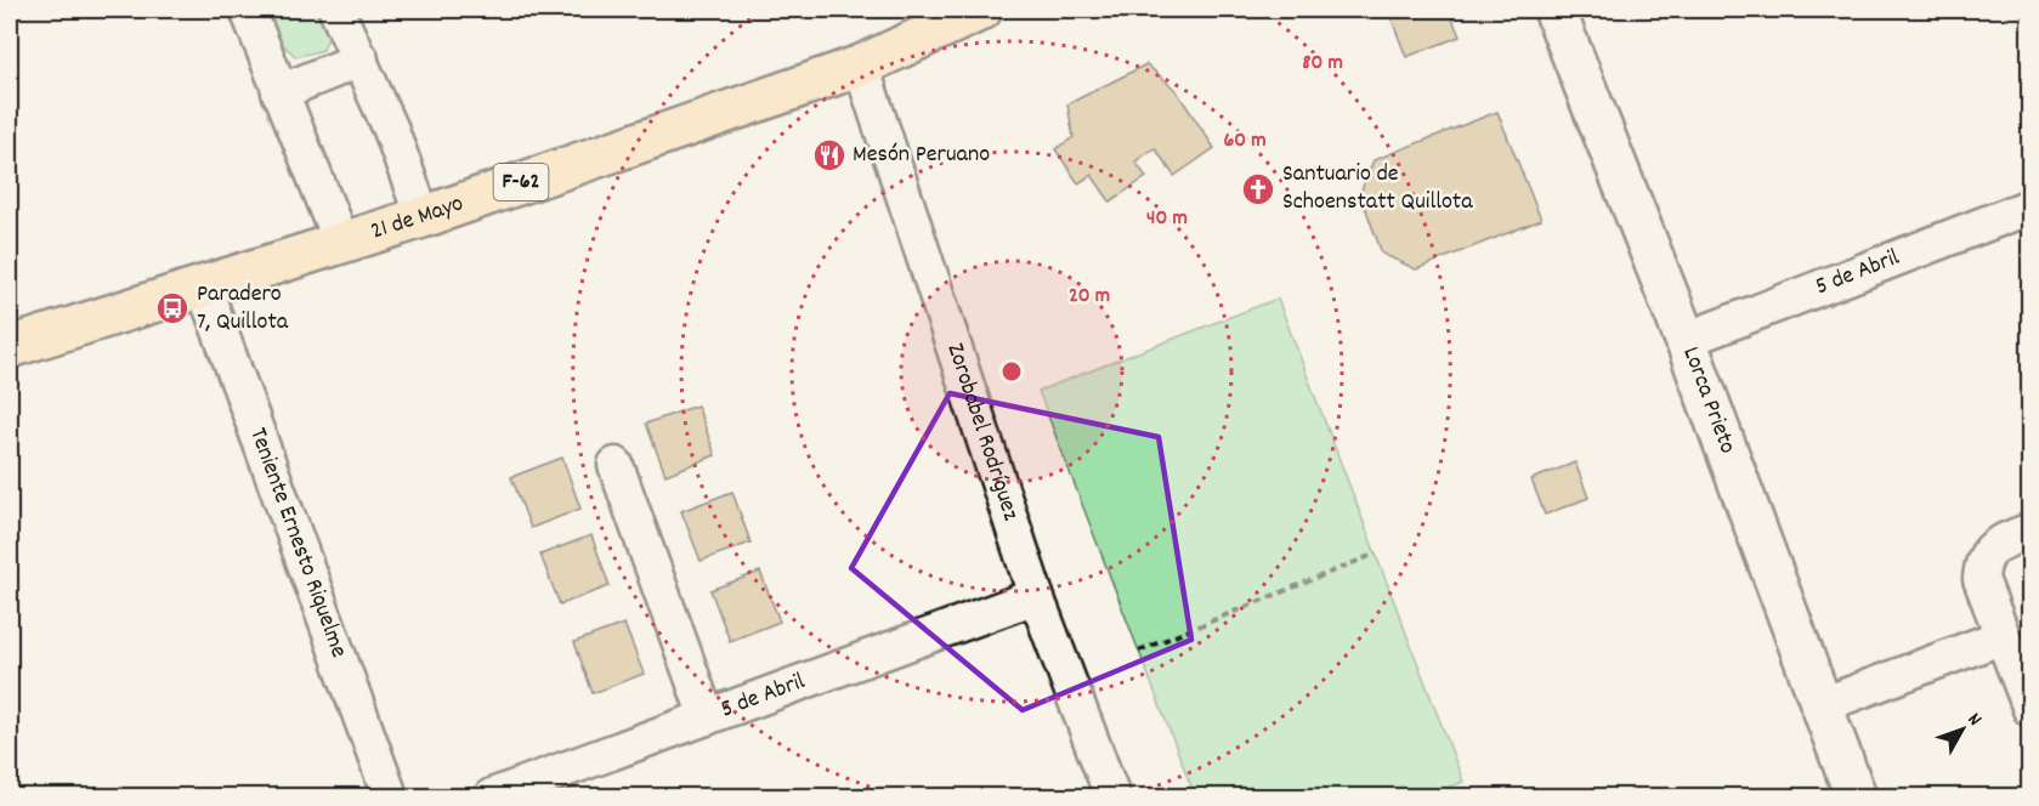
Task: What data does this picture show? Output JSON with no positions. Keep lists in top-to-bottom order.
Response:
{
  "streets": {
    "main road": ["F-62", "21 de Mayo", "Lorca Prieto"],
    "street": ["5 de Abril", "Zorobabel Rodríguez", "Teniente Ernesto Riquelme"]
  },
  "crossings": [
    ["21 de Mayo", "Zorobabel Rodríguez"],
    ["21 de Mayo", "Teniente Ernesto Riquelme"],
    ["5 de Abril", "Lorca Prieto"],
    ["5 de Abril", "Zorobabel Rodríguez"]
  ],
  "places": {
    "restaurant": ["Mesón Peruano"],
    "church": ["Santuario de Schoenstatt Quillota"],
    "bus stop": ["Paradero 7, Quillota"]
  },
  "north": "top right",
  "rings": [
    "80 m",
    "60 m",
    "40 m",
    "20 m"
  ]
}
